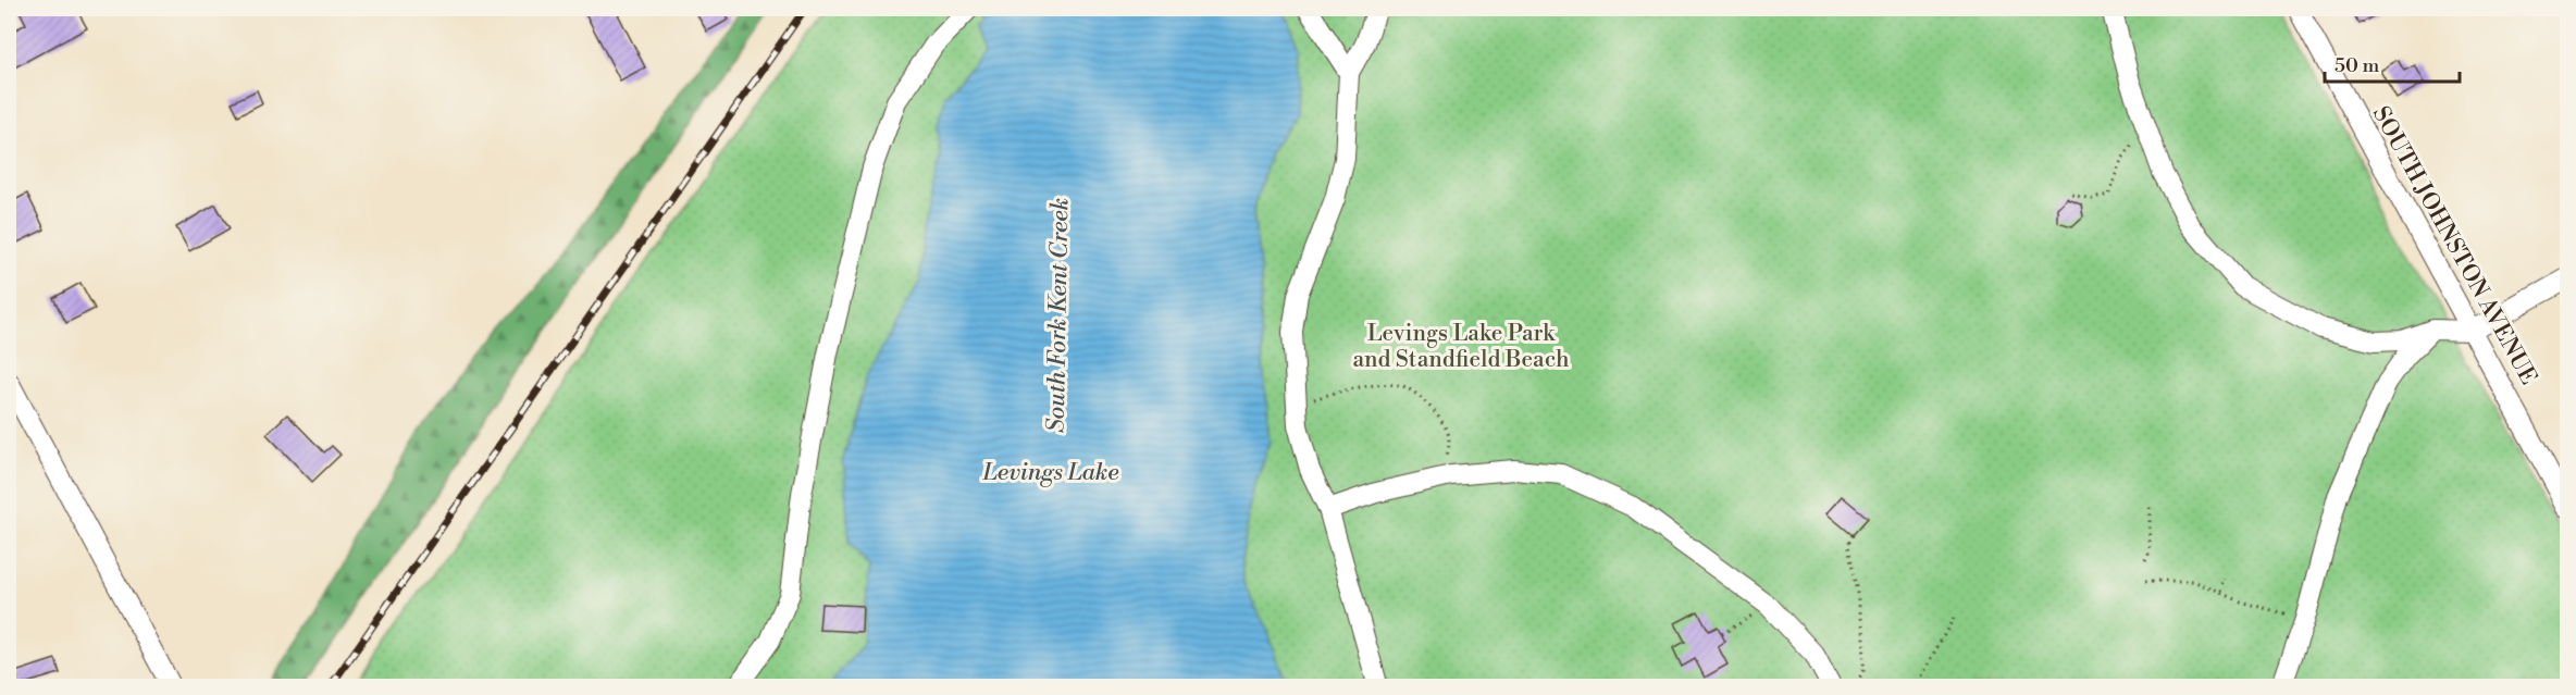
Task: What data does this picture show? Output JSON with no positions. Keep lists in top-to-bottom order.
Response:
{
  "streets": {
    "street": ["SOUTH JOHNSTON AVENUE"]
  },
  "water": ["South Fork Kent Creek", "Levings Lake"],
  "parks": ["Levings Lake Park and Standfield Beach"],
  "scale_bar": "50 m"
}
